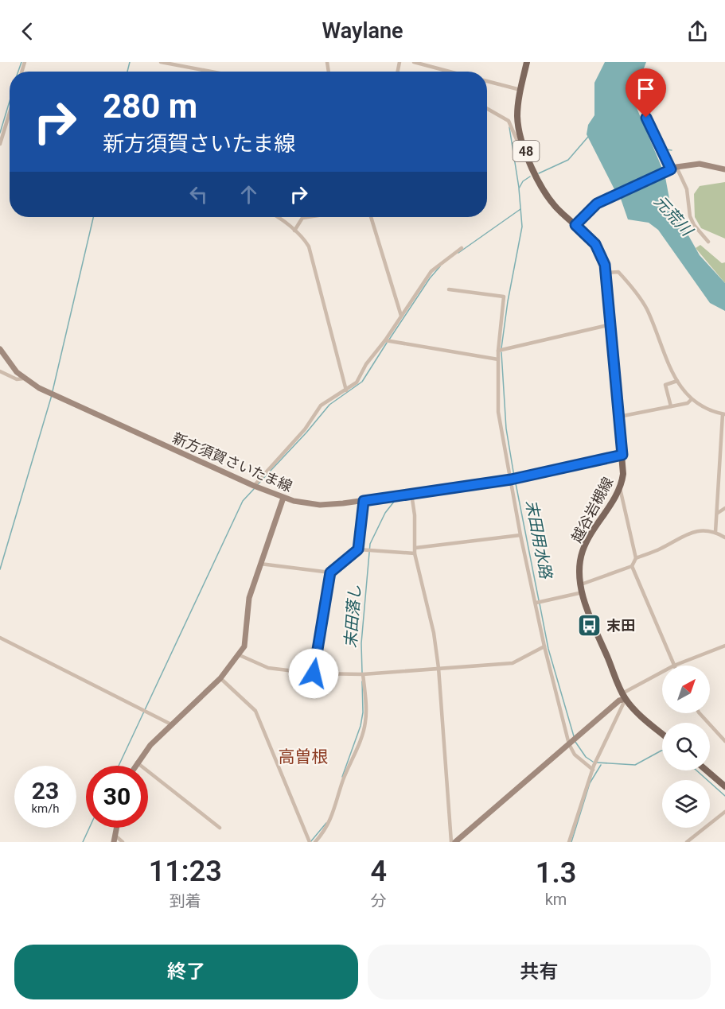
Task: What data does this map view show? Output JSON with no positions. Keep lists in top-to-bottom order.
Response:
{
  "streets": {
    "main road": ["48", "新方須賀さいたま線", "越谷岩槻線"]
  },
  "crossings": [
    ["新方須賀さいたま線", "越谷岩槻線"]
  ],
  "districts": ["高曽根"],
  "water": ["元荒川", "末田用水路", "末田落し"],
  "places": {
    "bus stop": ["末田"]
  },
  "north": "top right",
  "page": {
    "header": "Waylane",
    "turn": ["280 m", "新方須賀さいたま線"],
    "speed": "23 km/h",
    "limit": "30",
    "eta": [
      "11:23",
      "到着",
      "4",
      "分",
      "1.3",
      "km"
    ],
    "buttons": ["終了", "共有"]
  }
}
